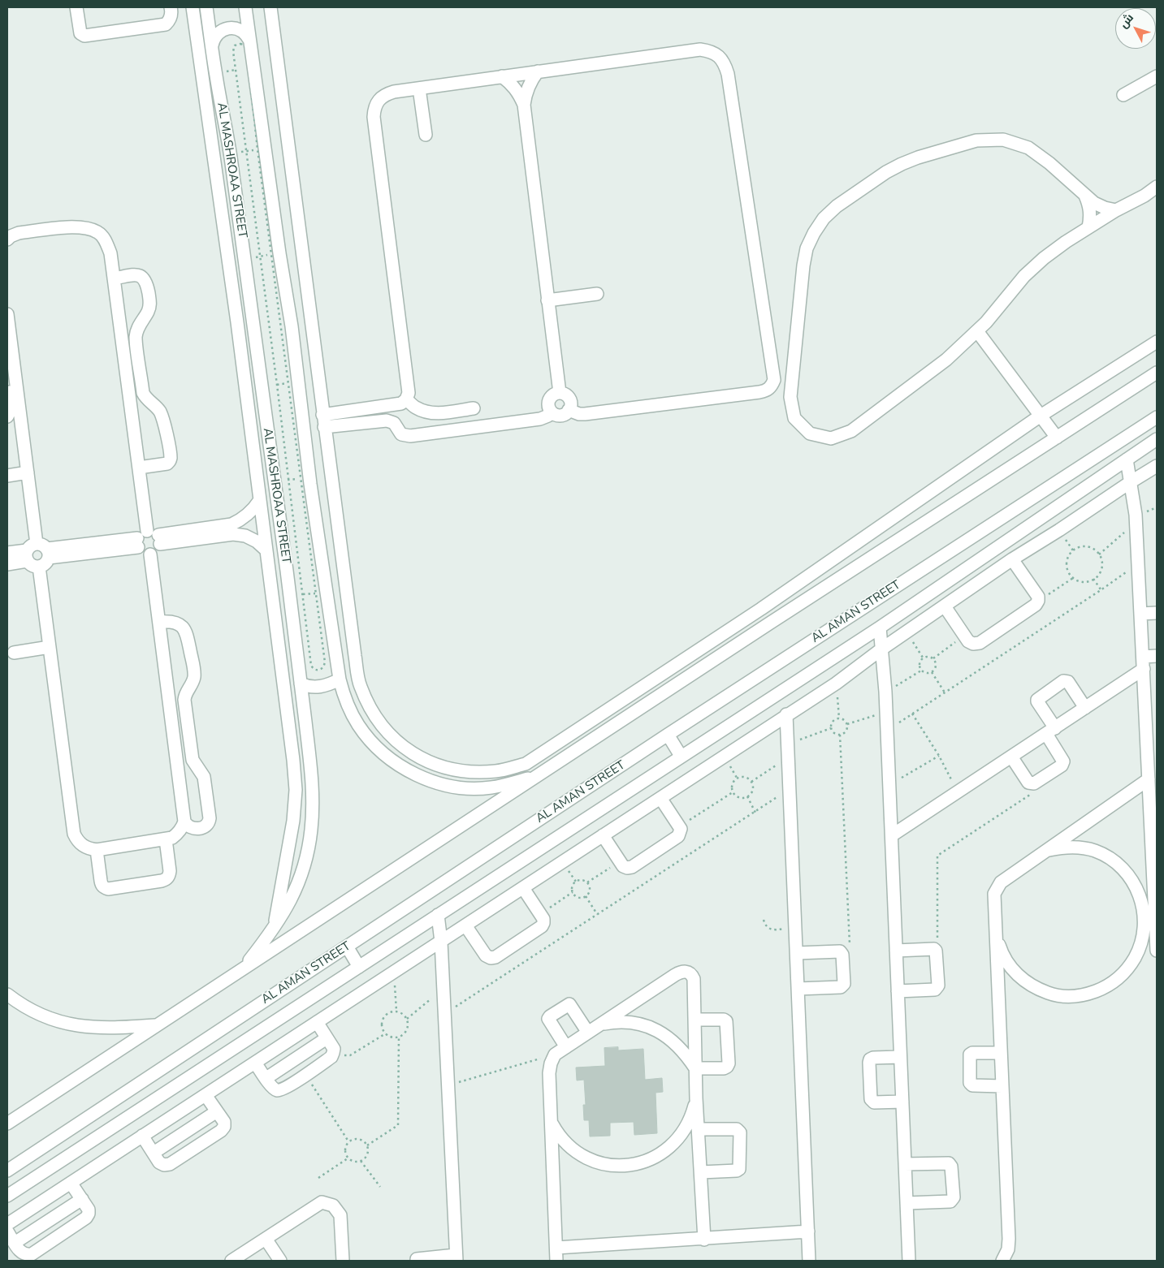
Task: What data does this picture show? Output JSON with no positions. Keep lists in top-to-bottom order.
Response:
{
  "streets": {
    "street": ["AL MASHROAA STREET", "AL AMAN STREET"]
  },
  "north": "top left"
}
